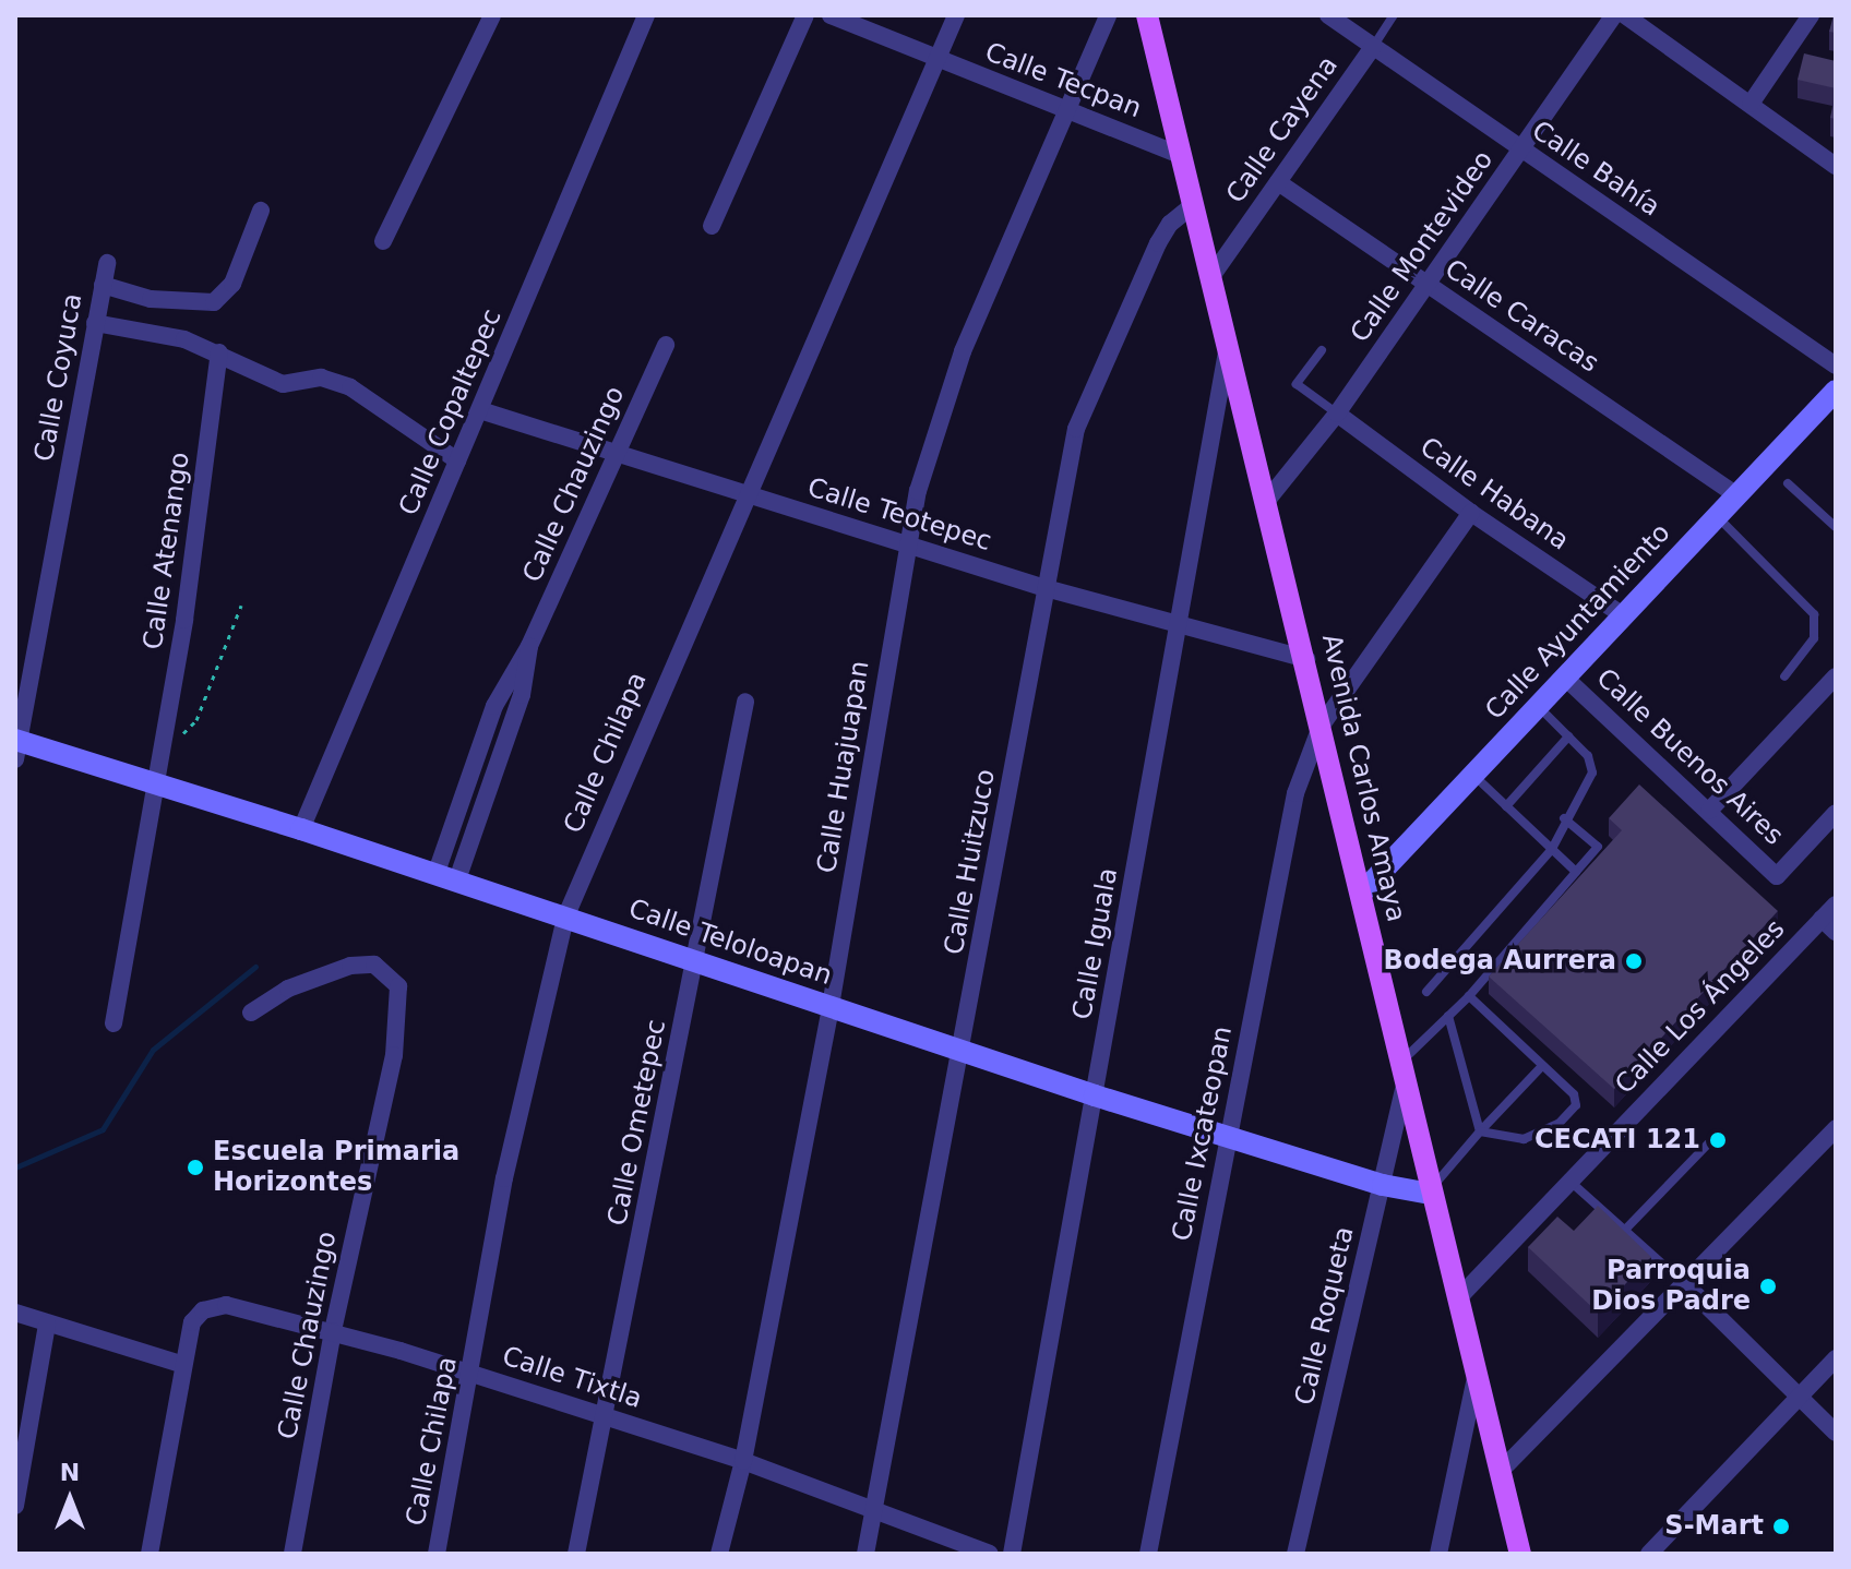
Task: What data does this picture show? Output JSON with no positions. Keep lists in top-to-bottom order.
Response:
{
  "streets": {
    "main road": ["Avenida Carlos Amaya"],
    "street": [
      "Calle Tecpan",
      "Calle Cayena",
      "Calle Bahía",
      "Calle Montevideo",
      "Calle Caracas",
      "Calle Coyuca",
      "Calle Copaltepec",
      "Calle Chauzingo",
      "Calle Habana",
      "Calle Teotepec",
      "Calle Atenango",
      "Calle Ayuntamiento",
      "Calle Chilapa",
      "Calle Buenos Aires",
      "Calle Huajuapan",
      "Calle Huitzuco",
      "Calle Teloloapan",
      "Calle Iguala",
      "Calle Los Ángeles",
      "Calle Ometepec",
      "Calle Ixcateopan",
      "Calle Roqueta",
      "Calle Tixtla"
    ]
  },
  "crossings": [
    ["Calle Tecpan", "Calle Chilapa"],
    ["Calle Tecpan", "Calle Huajuapan"],
    ["Calle Tecpan", "Avenida Carlos Amaya"],
    ["Calle Cayena", "Calle Bahía"],
    ["Calle Cayena", "Calle Caracas"],
    ["Calle Cayena", "Avenida Carlos Amaya"],
    ["Calle Bahía", "Calle Montevideo"],
    ["Calle Montevideo", "Calle Caracas"],
    ["Calle Montevideo", "Calle Habana"],
    ["Calle Montevideo", "Avenida Carlos Amaya"],
    ["Calle Caracas", "Calle Ayuntamiento"],
    ["Calle Coyuca", "Calle Teloloapan"],
    ["Calle Copaltepec", "Calle Teotepec"],
    ["Calle Copaltepec", "Calle Teloloapan"],
    ["Calle Chauzingo", "Calle Teotepec"],
    ["Calle Chauzingo", "Calle Teloloapan"],
    ["Calle Chauzingo", "Calle Tixtla"],
    ["Calle Habana", "Calle Ayuntamiento"],
    ["Calle Habana", "Calle Ixcateopan"],
    ["Calle Teotepec", "Calle Chilapa"],
    ["Calle Teotepec", "Calle Huajuapan"],
    ["Calle Teotepec", "Avenida Carlos Amaya"],
    ["Calle Teotepec", "Calle Huitzuco"],
    ["Calle Teotepec", "Calle Iguala"],
    ["Calle Atenango", "Calle Teloloapan"],
    ["Calle Ayuntamiento", "Calle Buenos Aires"],
    ["Calle Ayuntamiento", "Avenida Carlos Amaya"],
    ["Calle Chilapa", "Calle Teloloapan"],
    ["Calle Chilapa", "Calle Tixtla"],
    ["Calle Huajuapan", "Calle Teloloapan"],
    ["Calle Huajuapan", "Calle Tixtla"],
    ["Avenida Carlos Amaya", "Calle Huitzuco"],
    ["Avenida Carlos Amaya", "Calle Teloloapan"],
    ["Avenida Carlos Amaya", "Calle Iguala"],
    ["Avenida Carlos Amaya", "Calle Los Ángeles"],
    ["Avenida Carlos Amaya", "Calle Ixcateopan"],
    ["Avenida Carlos Amaya", "Calle Roqueta"],
    ["Calle Huitzuco", "Calle Teloloapan"],
    ["Calle Huitzuco", "Calle Tixtla"],
    ["Calle Teloloapan", "Calle Iguala"],
    ["Calle Teloloapan", "Calle Ometepec"],
    ["Calle Teloloapan", "Calle Ixcateopan"],
    ["Calle Teloloapan", "Calle Roqueta"],
    ["Calle Ometepec", "Calle Tixtla"]
  ],
  "places": [
    "Bodega Aurrera",
    "CECATI 121",
    "Escuela Primaria Horizontes",
    "Parroquia Dios Padre",
    "S-Mart"
  ],
  "north": "top"
}
